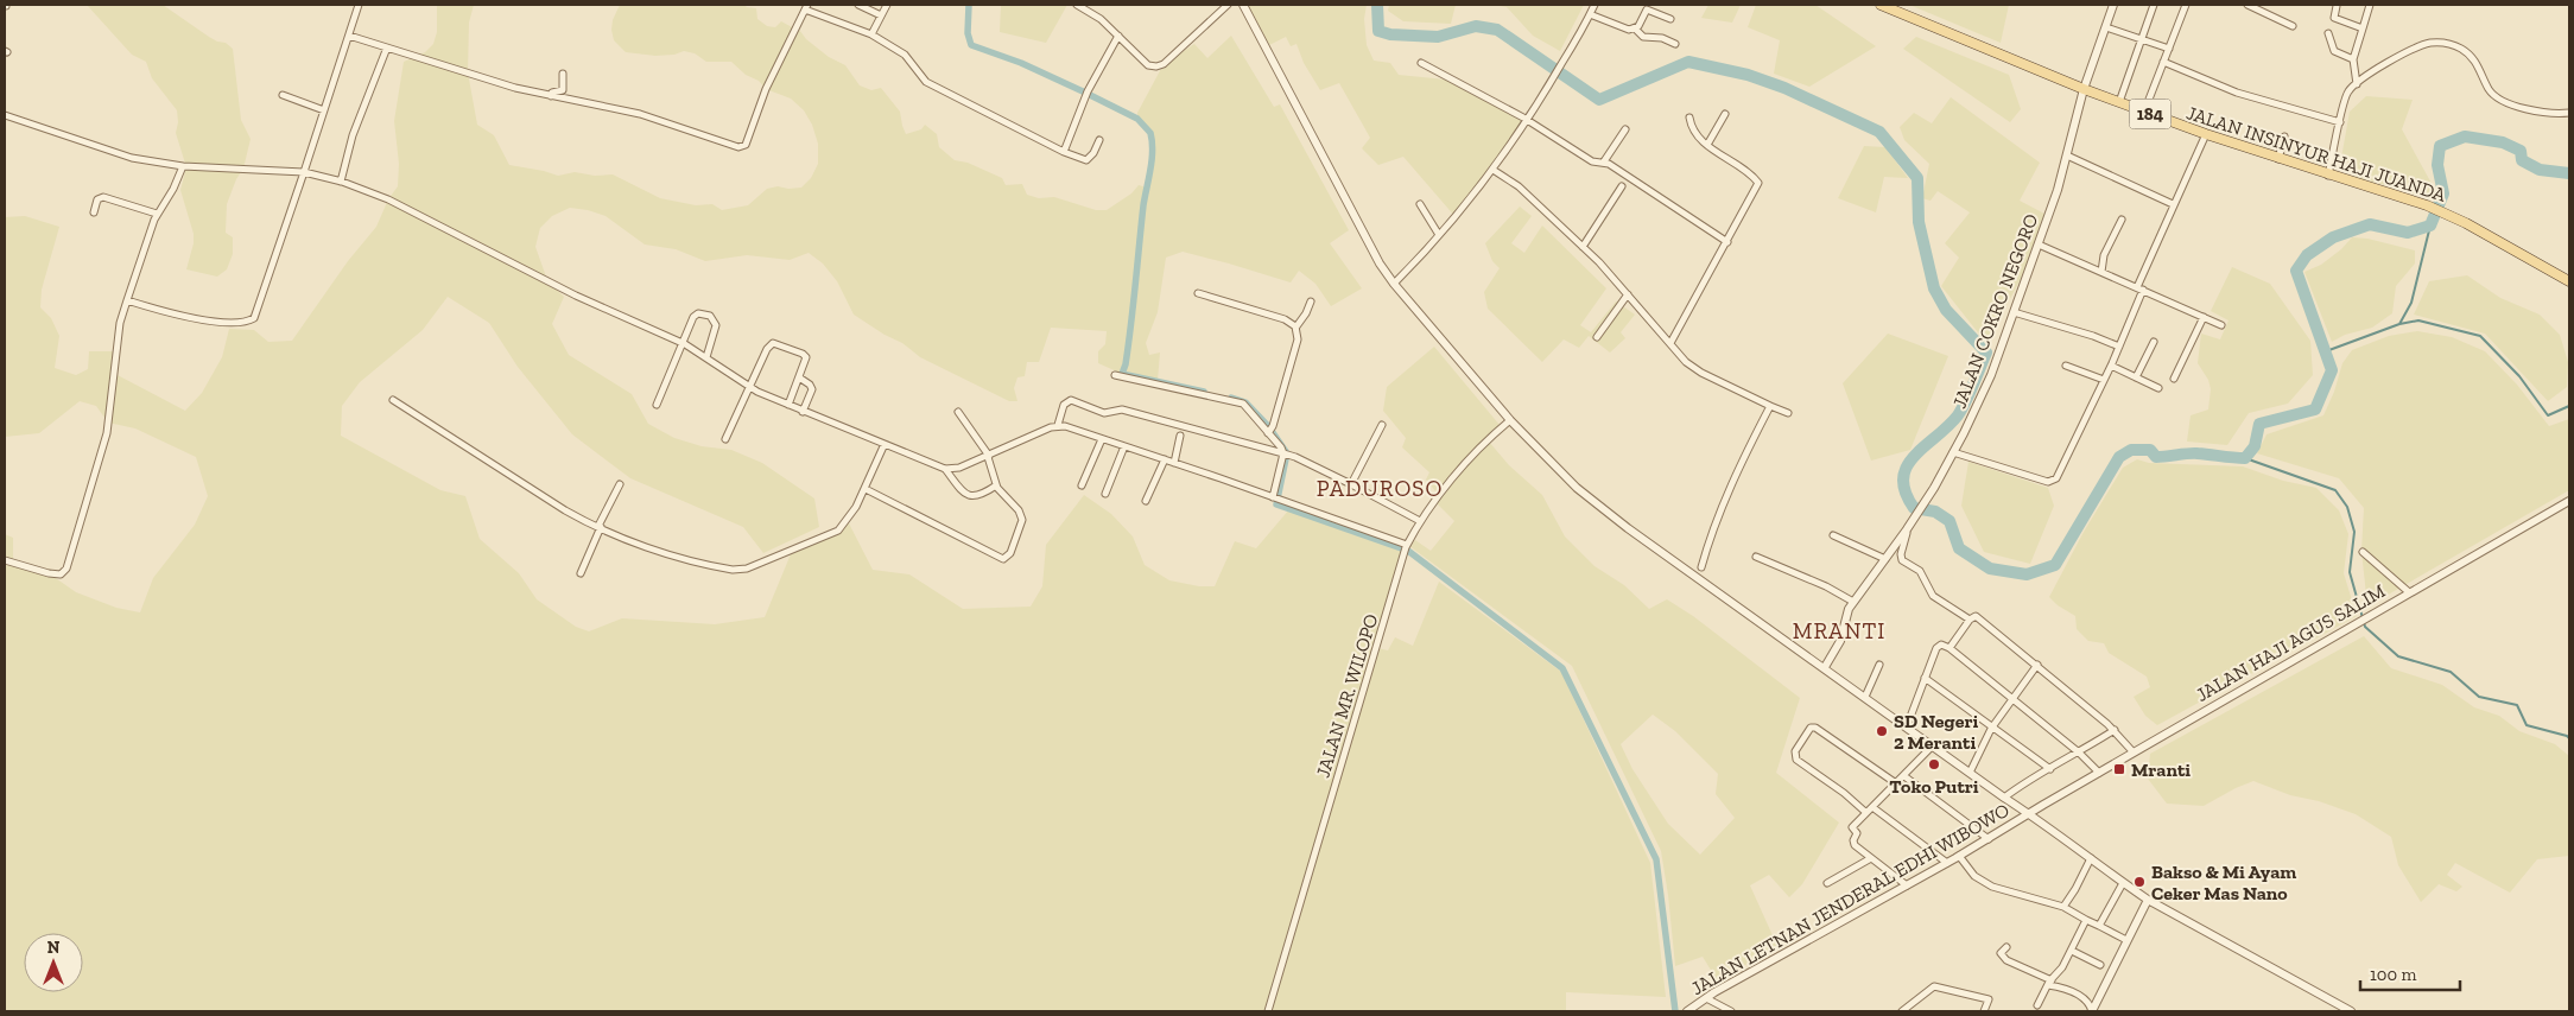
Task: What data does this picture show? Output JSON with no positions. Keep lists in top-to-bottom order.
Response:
{
  "streets": {
    "main road": ["184", "JALAN INSINYUR HAJI JUANDA"],
    "street": [
      "JALAN COKRO NEGORO",
      "JALAN HAJI AGUS SALIM",
      "JALAN MR. WILOPO",
      "JALAN LETNAN JENDERAL EDHI WIBOWO"
    ]
  },
  "crossings": [
    ["JALAN INSINYUR HAJI JUANDA", "JALAN COKRO NEGORO"],
    ["JALAN HAJI AGUS SALIM", "JALAN LETNAN JENDERAL EDHI WIBOWO"]
  ],
  "districts": ["PADUROSO", "MRANTI"],
  "places": {
    "other": ["SD Negeri 2 Meranti", "Toko Putri", "Bakso & Mi Ayam Ceker Mas Nano"],
    "transit": ["Mranti"]
  },
  "scale_bar": "100 m",
  "north": "top"
}
